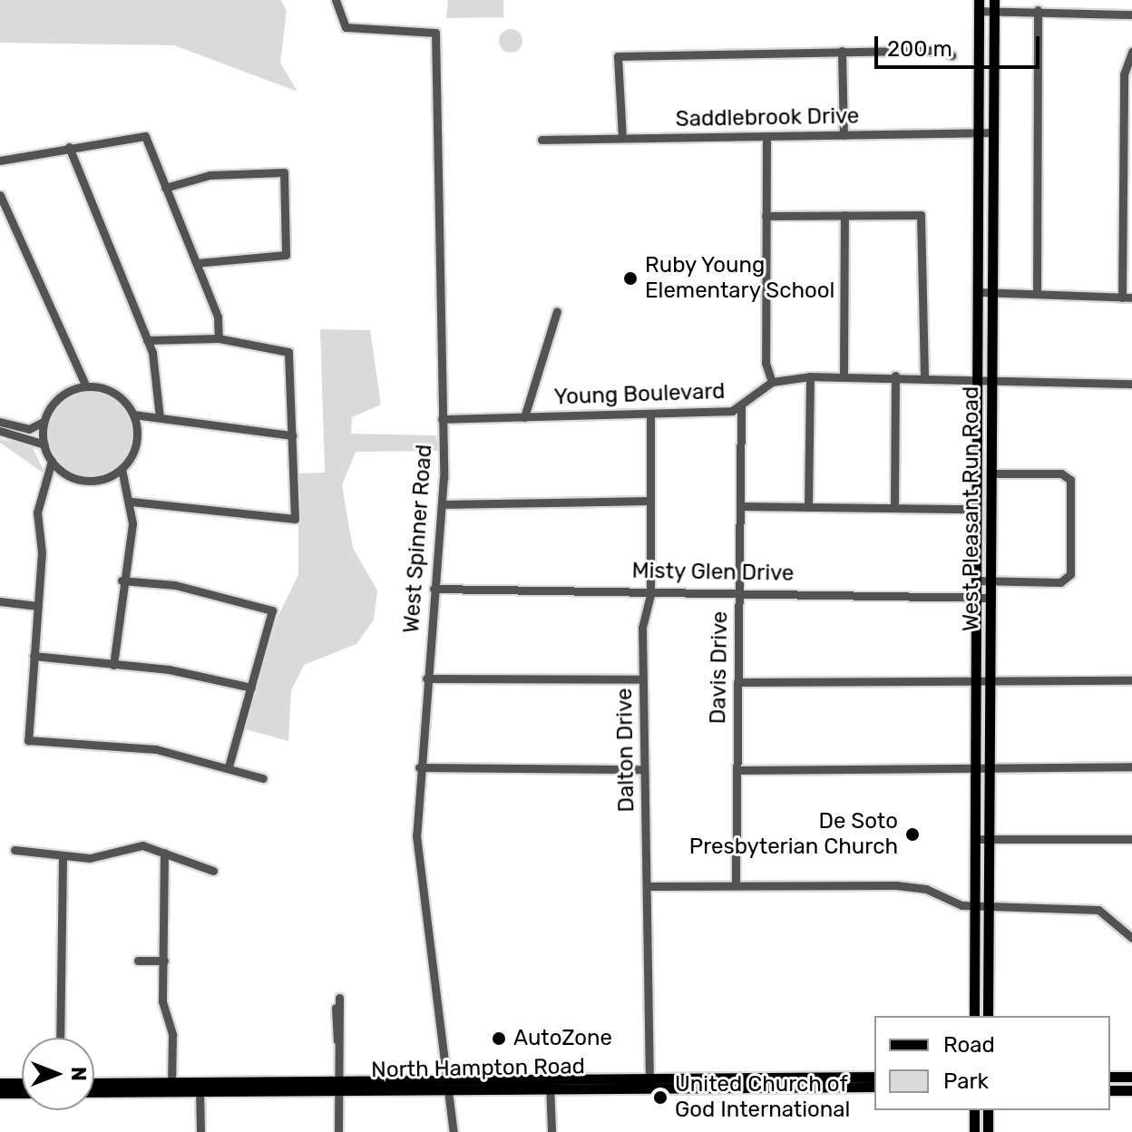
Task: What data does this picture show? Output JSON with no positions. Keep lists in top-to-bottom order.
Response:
{
  "streets": {
    "main road": ["West Pleasant Run Road", "North Hampton Road"],
    "street": [
      "Saddlebrook Drive",
      "Young Boulevard",
      "West Spinner Road",
      "Misty Glen Drive",
      "Davis Drive",
      "Dalton Drive"
    ]
  },
  "crossings": [
    ["Saddlebrook Drive", "West Pleasant Run Road"],
    ["Young Boulevard", "West Spinner Road"],
    ["Young Boulevard", "Davis Drive"],
    ["Young Boulevard", "Dalton Drive"],
    ["West Pleasant Run Road", "Misty Glen Drive"],
    ["West Spinner Road", "Misty Glen Drive"],
    ["West Spinner Road", "North Hampton Road"],
    ["Misty Glen Drive", "Davis Drive"],
    ["Misty Glen Drive", "Dalton Drive"],
    ["Dalton Drive", "North Hampton Road"]
  ],
  "places": [
    "Ruby Young Elementary School",
    "De Soto Presbyterian Church",
    "AutoZone",
    "United Church of God International"
  ],
  "legend": ["Road", "Park"],
  "scale_bar": "200 m",
  "north": "right"
}
